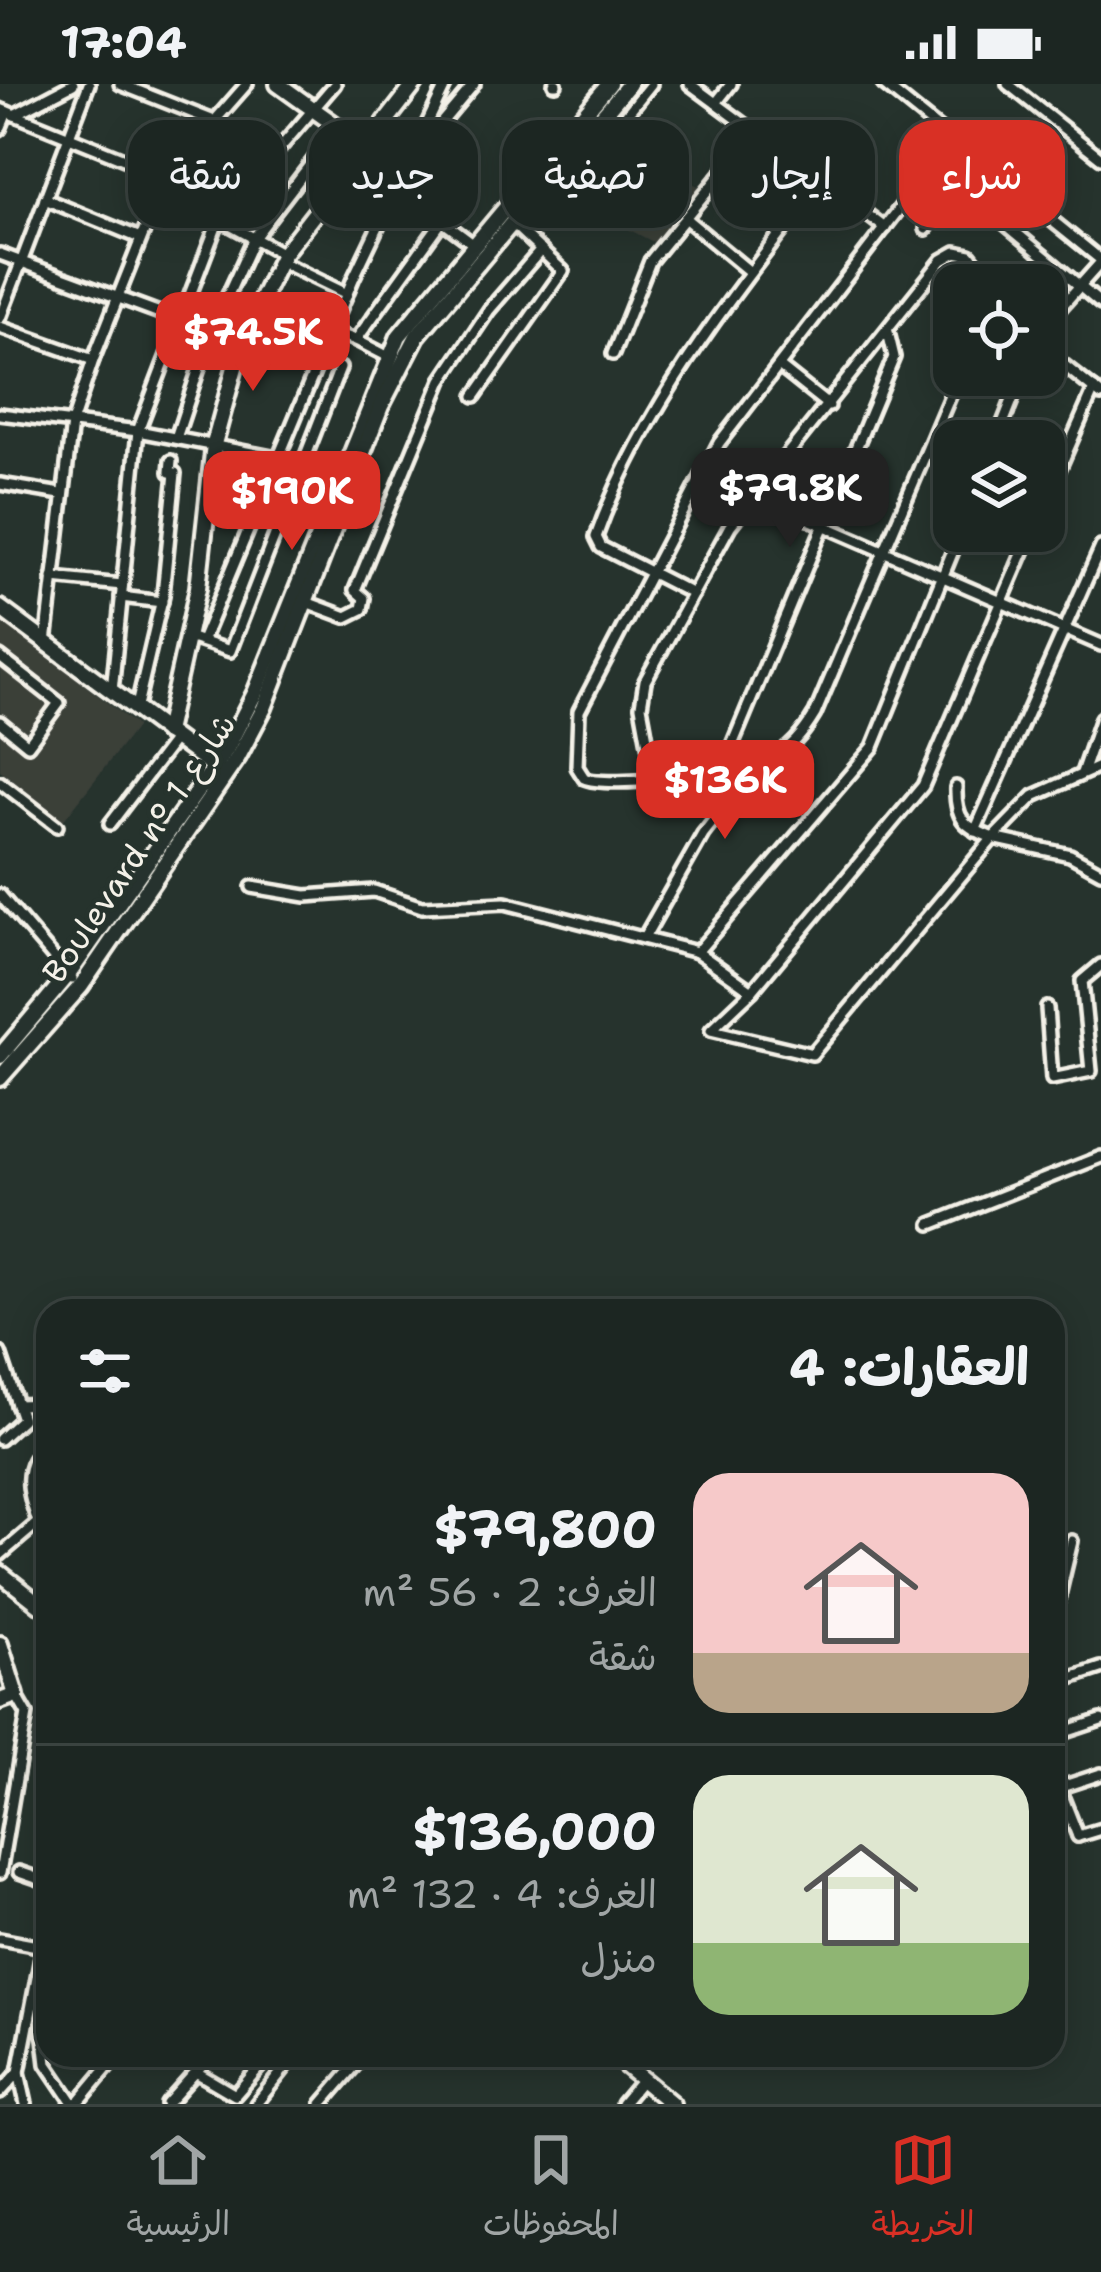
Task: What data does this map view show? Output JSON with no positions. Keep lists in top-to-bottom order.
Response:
{
  "streets": {
    "main road": ["Boulevard n° شارع 1"]
  },
  "page": {
    "status": "17:04",
    "chip": [
      "شراء",
      "إيجار",
      "تصفية",
      "جديد",
      "شقة"
    ],
    "price": [
      "$74.5K",
      "$79.8K",
      "$190K",
      "$136K"
    ],
    "heading": "العقارات: 4",
    "list": [
      {
        "name": "$79,800",
        "note": "الغرف: 2 · 56 m² · شقة"
      },
      {
        "name": "$136,000",
        "note": "الغرف: 4 · 132 m² · منزل"
      }
    ],
    "tabs": ["الخريطة", "المحفوظات", "الرئيسية"]
  }
}
